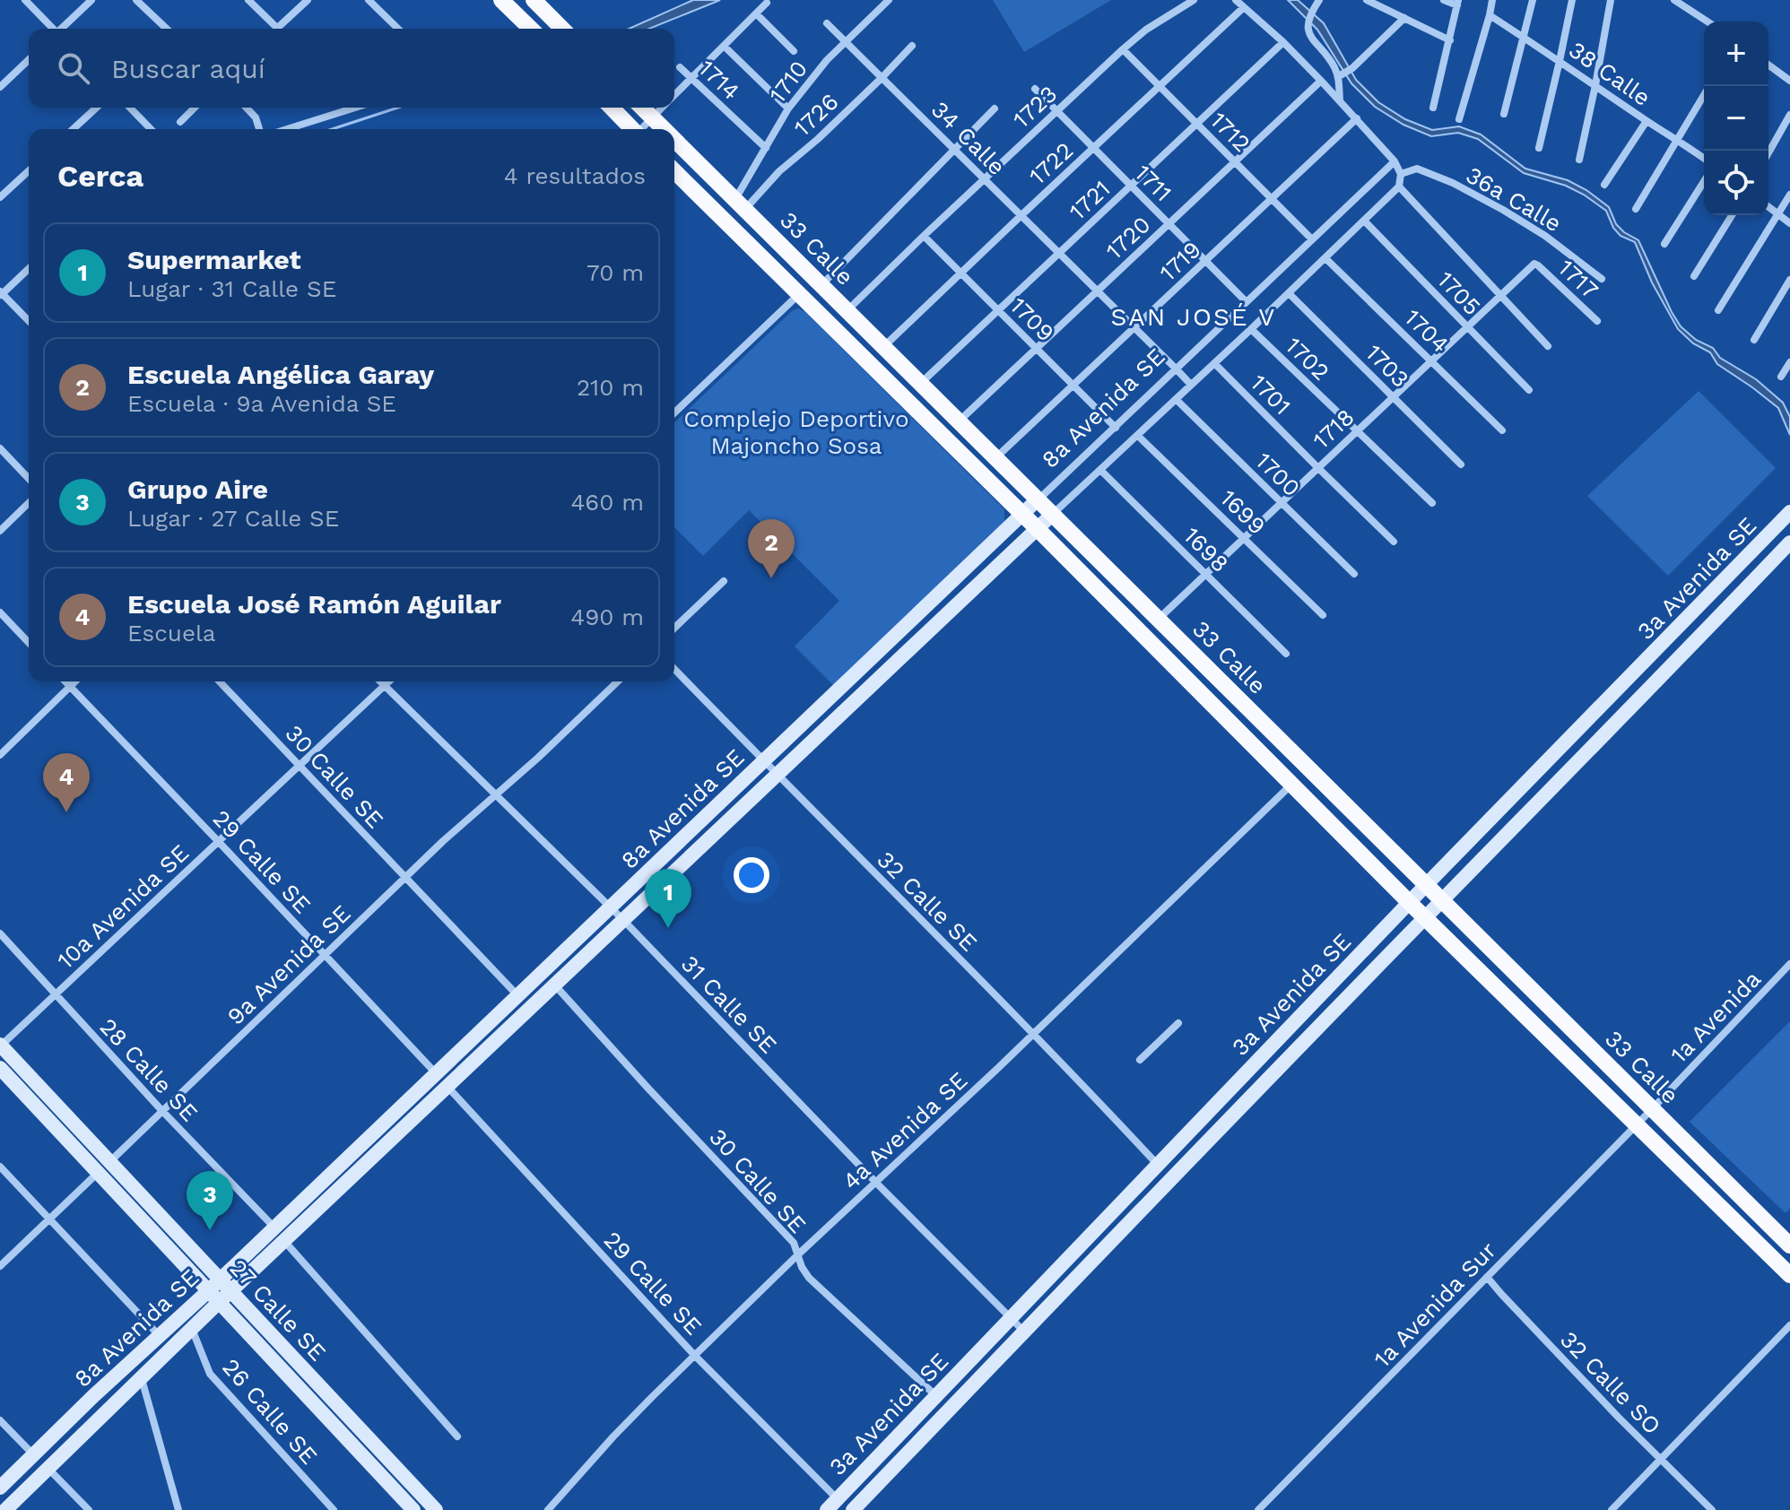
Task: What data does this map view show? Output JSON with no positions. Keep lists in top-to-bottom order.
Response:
{
  "streets": {
    "main road": ["33 Calle"],
    "street": [
      "38 Calle",
      "1714",
      "1710",
      "1723",
      "1726",
      "1712",
      "34 Calle",
      "1722",
      "1711",
      "36a Calle",
      "1721",
      "1720",
      "1719",
      "1717",
      "1705",
      "1709",
      "1704",
      "1702",
      "1703",
      "1701",
      "8a Avenida SE",
      "1718",
      "1700",
      "1699",
      "1698",
      "3a Avenida SE",
      "30 Calle SE",
      "29 Calle SE",
      "32 Calle SE",
      "10a Avenida SE",
      "9a Avenida SE",
      "31 Calle SE",
      "1a Avenida",
      "28 Calle SE",
      "4a Avenida SE",
      "1a Avenida Sur",
      "27 Calle SE",
      "32 Calle SO",
      "26 Calle SE"
    ]
  },
  "crossings": [
    ["1714", "1710"],
    ["1710", "1726"],
    ["1710", "34 Calle"],
    ["1710", "33 Calle"],
    ["1723", "1712"],
    ["1723", "34 Calle"],
    ["1723", "1711"],
    ["1723", "33 Calle"],
    ["1723", "1709"],
    ["1726", "34 Calle"],
    ["1726", "33 Calle"],
    ["1712", "1722"],
    ["1712", "1721"],
    ["1712", "1720"],
    ["1712", "1719"],
    ["1712", "8a Avenida SE"],
    ["34 Calle", "1722"],
    ["34 Calle", "1721"],
    ["34 Calle", "1720"],
    ["34 Calle", "1719"],
    ["34 Calle", "8a Avenida SE"],
    ["1722", "1711"],
    ["1722", "33 Calle"],
    ["1722", "1709"],
    ["1711", "1721"],
    ["1711", "1720"],
    ["1711", "1719"],
    ["1711", "8a Avenida SE"],
    ["1721", "33 Calle"],
    ["1721", "1709"],
    ["1720", "33 Calle"],
    ["1720", "1709"],
    ["33 Calle", "1719"],
    ["33 Calle", "8a Avenida SE"],
    ["33 Calle", "1718"],
    ["33 Calle", "3a Avenida SE"],
    ["33 Calle", "1a Avenida"],
    ["33 Calle", "4a Avenida SE"],
    ["33 Calle", "1a Avenida Sur"],
    ["1719", "1709"],
    ["1717", "1718"],
    ["1705", "8a Avenida SE"],
    ["1705", "1718"],
    ["1709", "8a Avenida SE"],
    ["1704", "8a Avenida SE"],
    ["1704", "1718"],
    ["1702", "8a Avenida SE"],
    ["1702", "1718"],
    ["1703", "8a Avenida SE"],
    ["1703", "1718"],
    ["1701", "8a Avenida SE"],
    ["1701", "1718"],
    ["8a Avenida SE", "1700"],
    ["8a Avenida SE", "1699"],
    ["8a Avenida SE", "1698"],
    ["8a Avenida SE", "30 Calle SE"],
    ["8a Avenida SE", "29 Calle SE"],
    ["8a Avenida SE", "32 Calle SE"],
    ["8a Avenida SE", "31 Calle SE"],
    ["8a Avenida SE", "28 Calle SE"],
    ["8a Avenida SE", "27 Calle SE"],
    ["8a Avenida SE", "26 Calle SE"],
    ["1718", "1700"],
    ["1718", "1699"],
    ["1718", "1698"],
    ["3a Avenida SE", "30 Calle SE"],
    ["3a Avenida SE", "29 Calle SE"],
    ["3a Avenida SE", "32 Calle SE"],
    ["3a Avenida SE", "31 Calle SE"],
    ["30 Calle SE", "10a Avenida SE"],
    ["30 Calle SE", "9a Avenida SE"],
    ["30 Calle SE", "4a Avenida SE"],
    ["29 Calle SE", "10a Avenida SE"],
    ["29 Calle SE", "9a Avenida SE"],
    ["29 Calle SE", "4a Avenida SE"],
    ["32 Calle SE", "4a Avenida SE"],
    ["10a Avenida SE", "31 Calle SE"],
    ["10a Avenida SE", "28 Calle SE"],
    ["10a Avenida SE", "27 Calle SE"],
    ["9a Avenida SE", "31 Calle SE"],
    ["9a Avenida SE", "28 Calle SE"],
    ["9a Avenida SE", "27 Calle SE"],
    ["31 Calle SE", "4a Avenida SE"],
    ["1a Avenida", "1a Avenida Sur"],
    ["1a Avenida Sur", "32 Calle SO"]
  ],
  "districts": ["SAN JOSÉ V"],
  "parks": ["Complejo Deportivo Majoncho Sosa"],
  "page": {
    "map_buttons": ["+", "−"],
    "search": "Buscar aquí",
    "heading": ["Cerca", "4 resultados"],
    "list": [
      {
        "mark": "1",
        "name": "Supermarket",
        "note": "Lugar · 31 Calle SE",
        "value": "70 m"
      },
      {
        "mark": "2",
        "name": "Escuela Angélica Garay",
        "note": "Escuela · 9a Avenida SE",
        "value": "210 m"
      },
      {
        "mark": "3",
        "name": "Grupo Aire",
        "note": "Lugar · 27 Calle SE",
        "value": "460 m"
      },
      {
        "mark": "4",
        "name": "Escuela José Ramón Aguilar",
        "note": "Escuela",
        "value": "490 m"
      }
    ],
    "pins": [
      "2",
      "4",
      "1",
      "3"
    ]
  }
}
